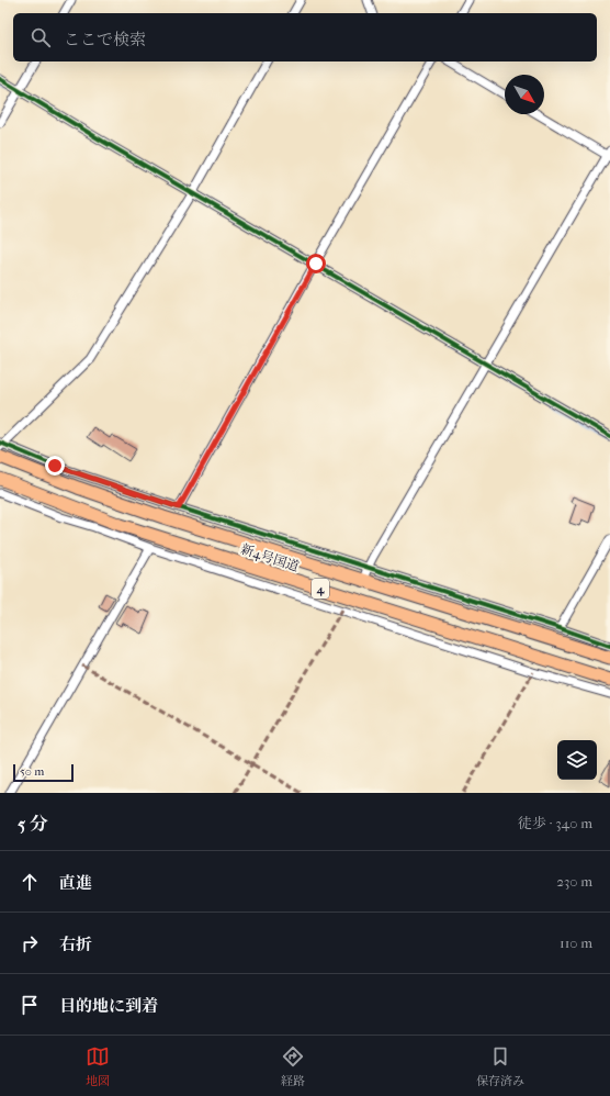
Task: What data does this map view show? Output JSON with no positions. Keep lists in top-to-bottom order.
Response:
{
  "streets": {
    "highway": ["新4号国道", "4"]
  },
  "scale_bar": "50 m",
  "north": "bottom right",
  "page": {
    "search": "ここで検索",
    "scale": "50 m",
    "heading": ["5 分", "徒歩 · 340 m"],
    "list": [
      ["直進", "230 m"],
      ["右折", "110 m"],
      "目的地に到着"
    ],
    "nav": ["地図", "経路", "保存済み"]
  }
}
